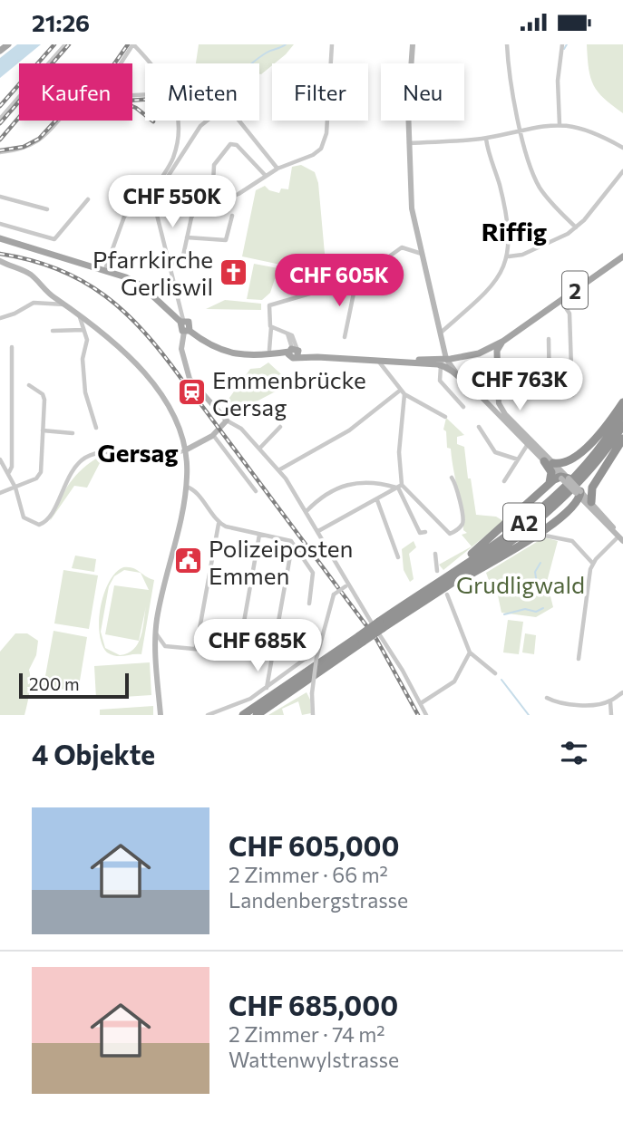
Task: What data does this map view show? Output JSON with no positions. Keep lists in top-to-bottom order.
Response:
{
  "streets": {
    "highway": ["A2"],
    "main road": ["2"]
  },
  "districts": ["Riffig", "Gersag"],
  "parks": ["Grudligwald"],
  "places": {
    "church": ["Pfarrkirche Gerliswil"],
    "station": ["Emmenbrücke Gersag"],
    "public building": ["Polizeiposten Emmen"]
  },
  "scale_bar": "200 m",
  "page": {
    "status": "21:26",
    "chip": [
      "Kaufen",
      "Mieten",
      "Filter",
      "Neu"
    ],
    "price": [
      "CHF 550K",
      "CHF 605K",
      "CHF 763K",
      "CHF 685K"
    ],
    "scale": "200 m",
    "heading": "4 Objekte",
    "list": [
      {
        "name": "CHF 605,000",
        "note": "2 Zimmer · 66 m² · Landenbergstrasse"
      },
      {
        "name": "CHF 685,000",
        "note": "2 Zimmer · 74 m² · Wattenwylstrasse"
      }
    ]
  }
}
